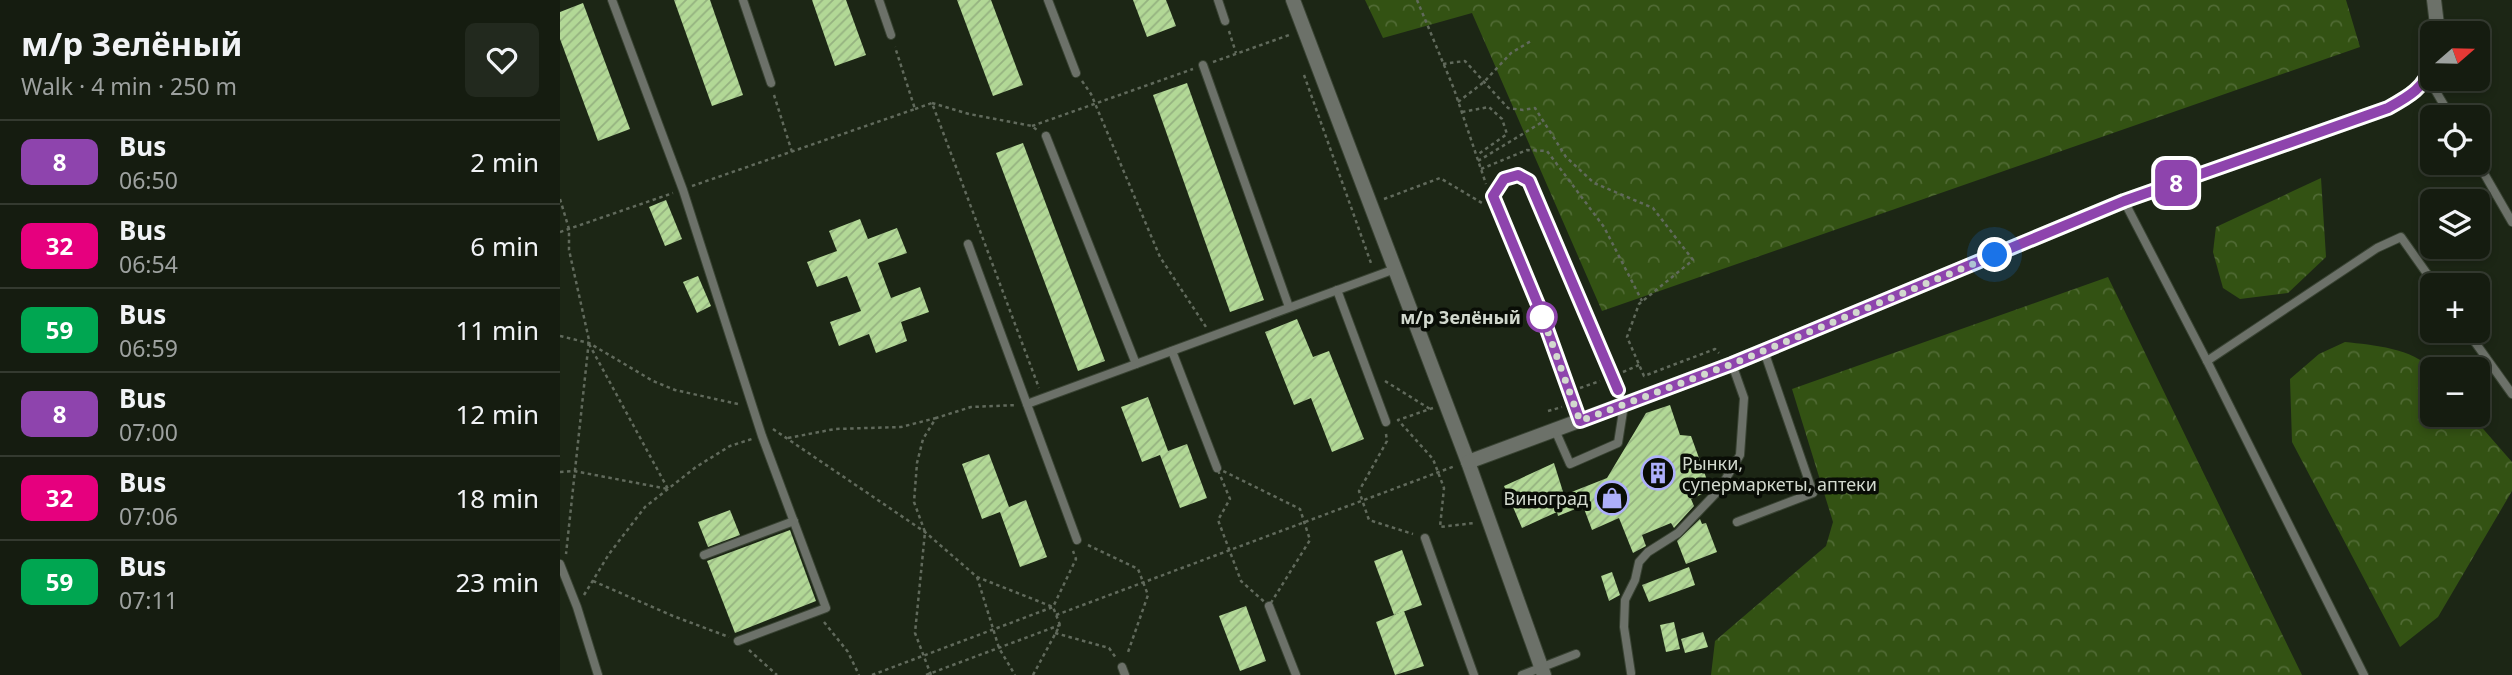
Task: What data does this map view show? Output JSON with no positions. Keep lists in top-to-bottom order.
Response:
{
  "places": {
    "other": ["м/р Зелёный"],
    "building": ["Рынки, супермаркеты, аптеки"],
    "shop": ["Виноград"]
  },
  "lines": ["bus line 8"],
  "north": "right",
  "page": {
    "heading": ["м/р Зелёный", "Walk · 4 min · 250 m"],
    "on_map": "8",
    "map_buttons": ["+", "−"],
    "list": [
      {
        "mark": "8",
        "name": "Bus",
        "note": "06:50",
        "value": "2 min"
      },
      {
        "mark": "32",
        "name": "Bus",
        "note": "06:54",
        "value": "6 min"
      },
      {
        "mark": "59",
        "name": "Bus",
        "note": "06:59",
        "value": "11 min"
      },
      {
        "mark": "8",
        "name": "Bus",
        "note": "07:00",
        "value": "12 min"
      },
      {
        "mark": "32",
        "name": "Bus",
        "note": "07:06",
        "value": "18 min"
      },
      {
        "mark": "59",
        "name": "Bus",
        "note": "07:11",
        "value": "23 min"
      }
    ]
  }
}
